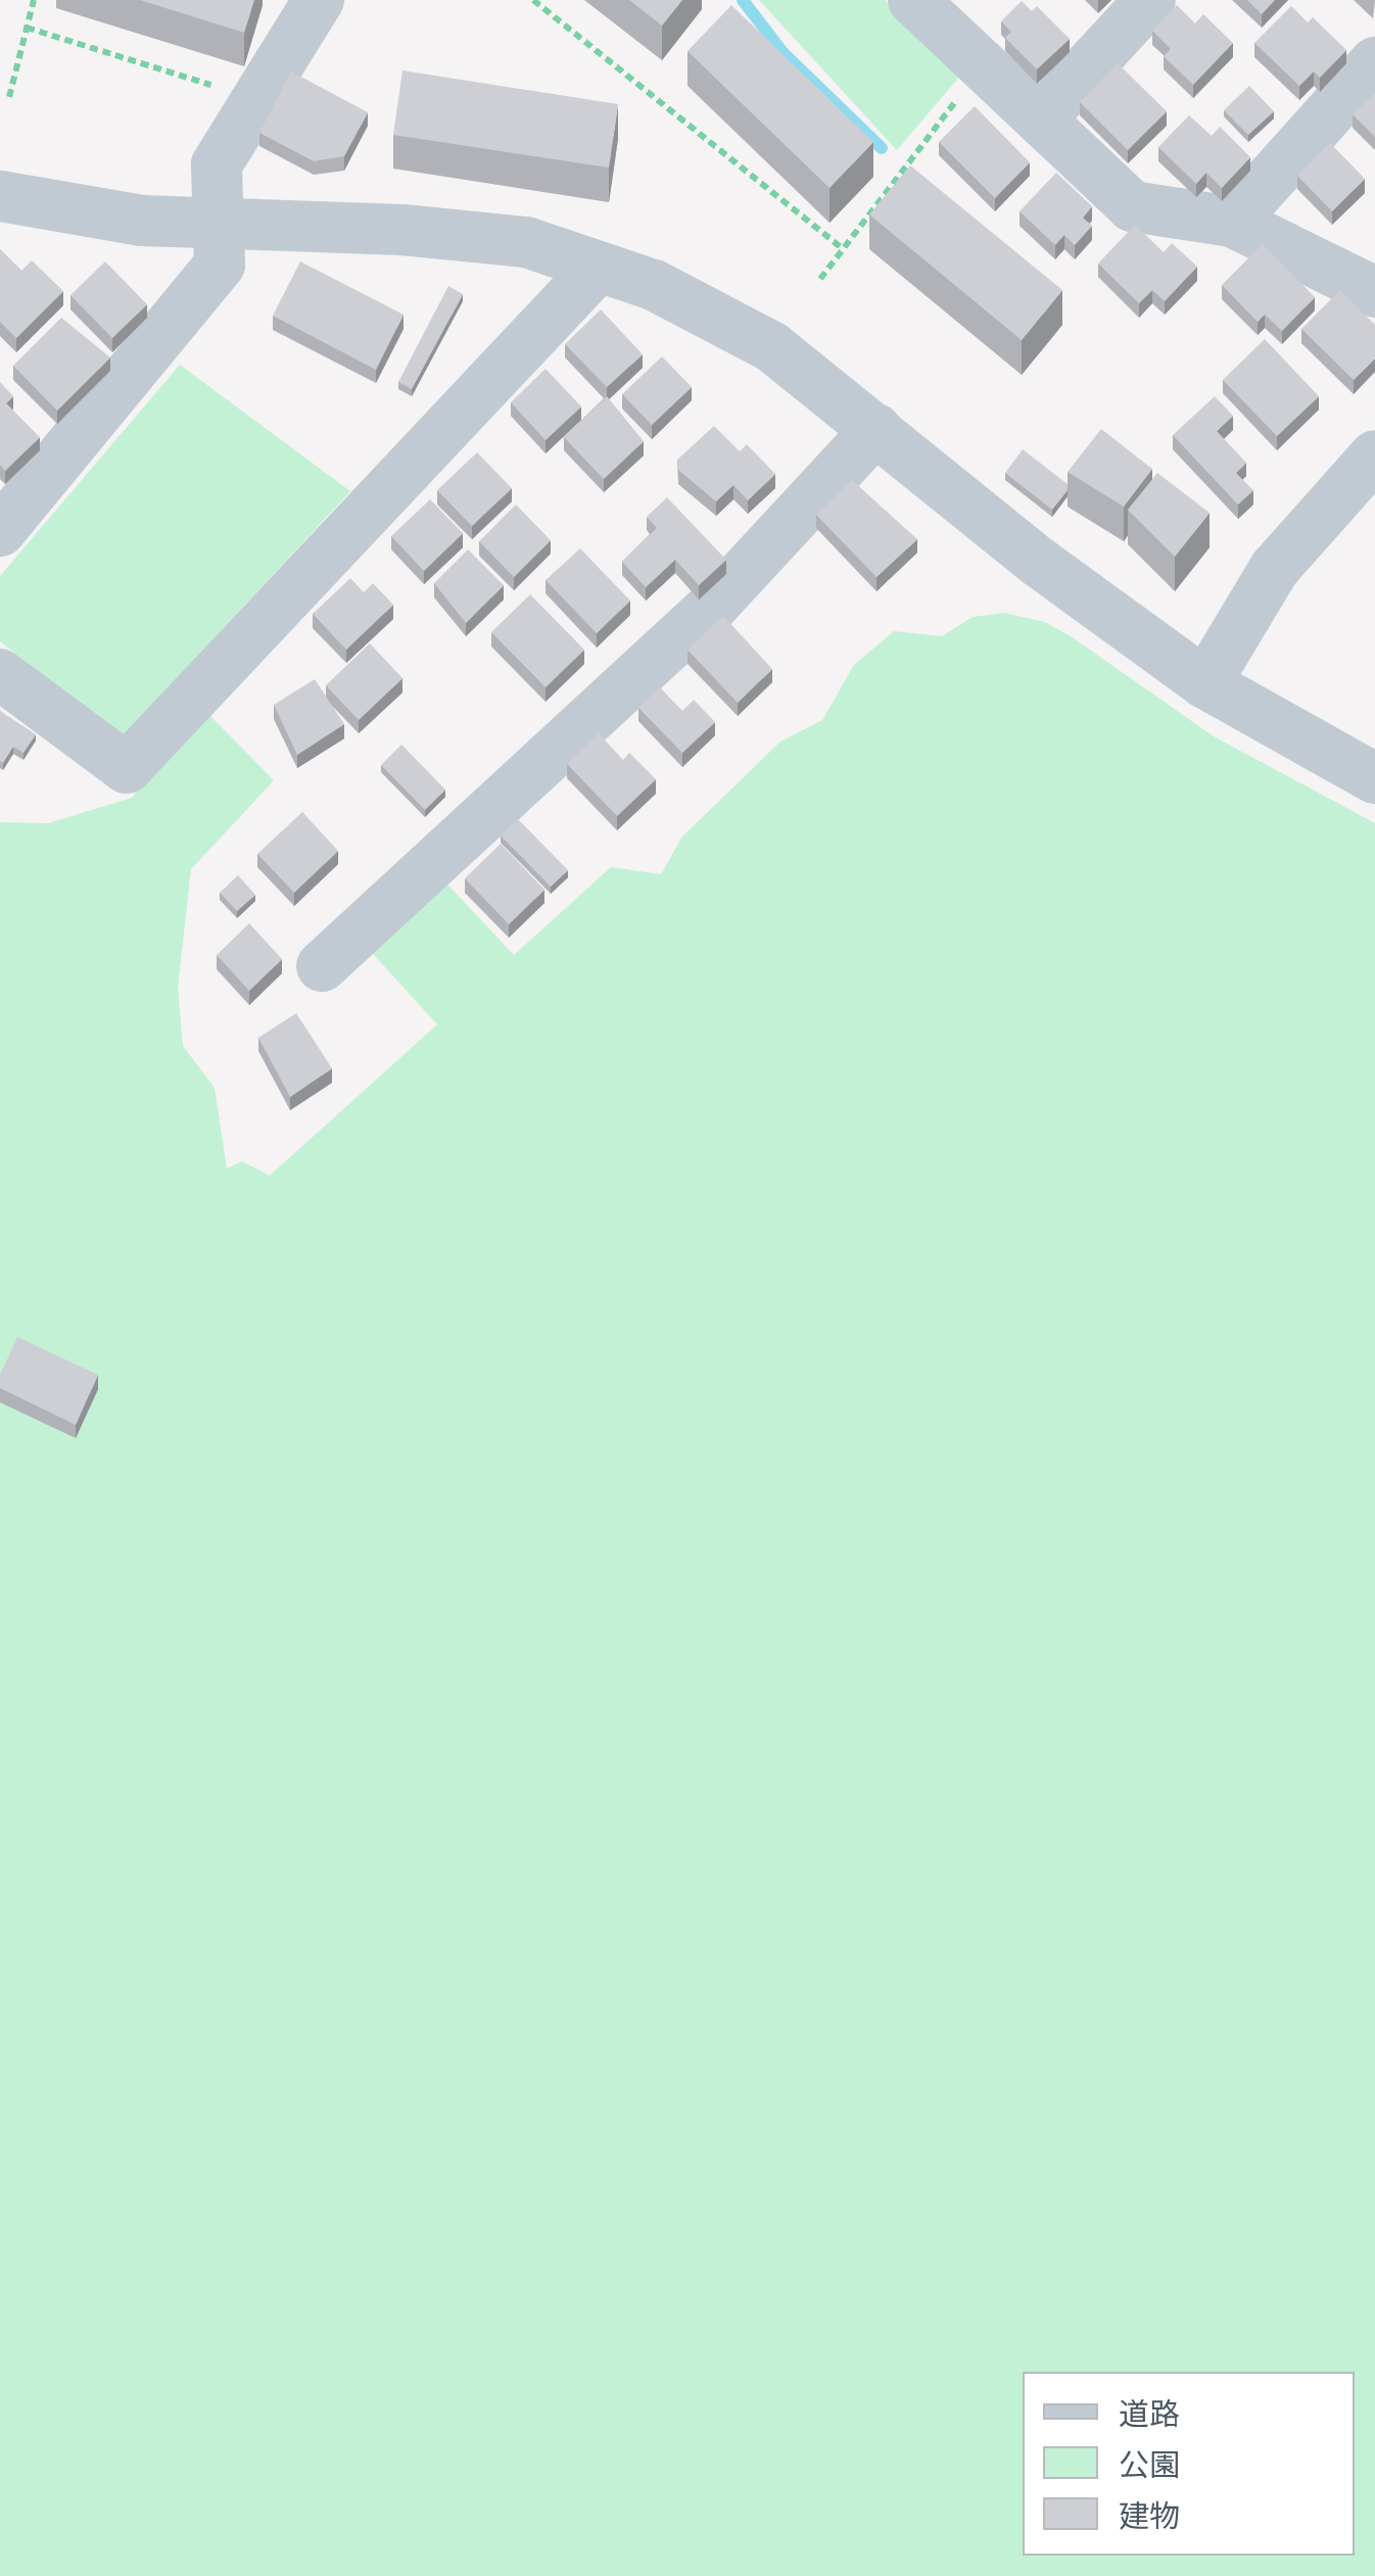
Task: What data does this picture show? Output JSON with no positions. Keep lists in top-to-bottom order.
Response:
{
  "legend": ["道路", "公園", "建物"]
}
